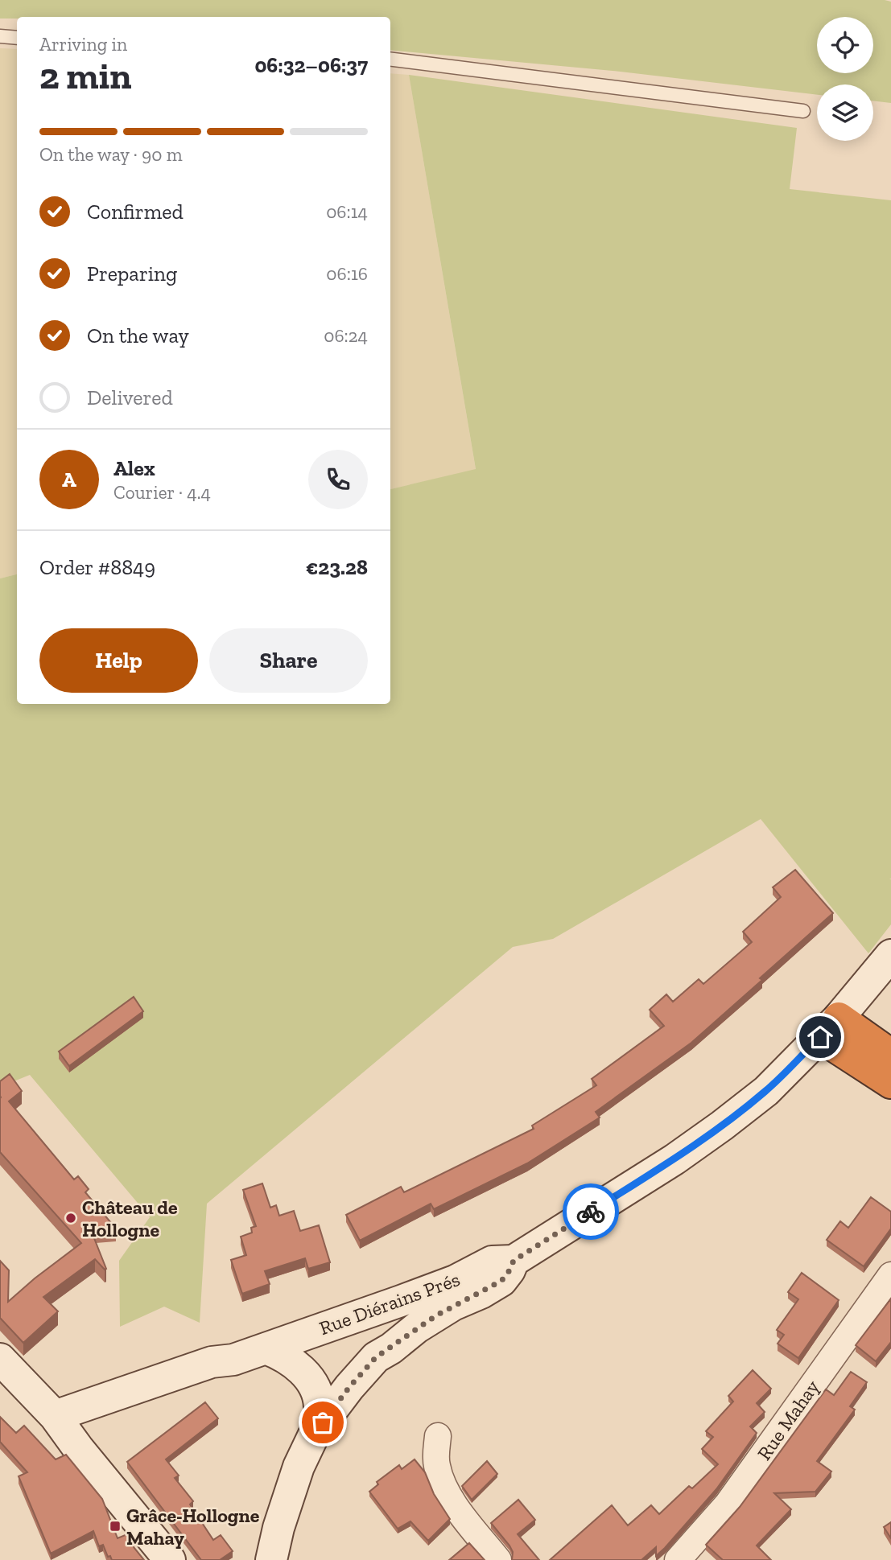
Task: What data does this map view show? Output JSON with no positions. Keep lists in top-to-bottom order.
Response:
{
  "streets": {
    "main road": ["Rue Diérains Prés"],
    "street": ["Rue Mahay"]
  },
  "places": {
    "other": ["Château de Hollogne"],
    "transit": ["Grâce-Hollogne Mahay"]
  },
  "page": {
    "heading": ["2 min", "Arriving in", "06:32–06:37"],
    "panel": [
      "Alex",
      "Courier · 4.4",
      "Order #8849",
      "€23.28"
    ],
    "bar": "On the way · 90 m",
    "list": [
      ["Confirmed", "06:14"],
      ["Preparing", "06:16"],
      ["On the way", "06:24"],
      "Delivered"
    ],
    "round": "A",
    "buttons": ["Help", "Share"]
  }
}
